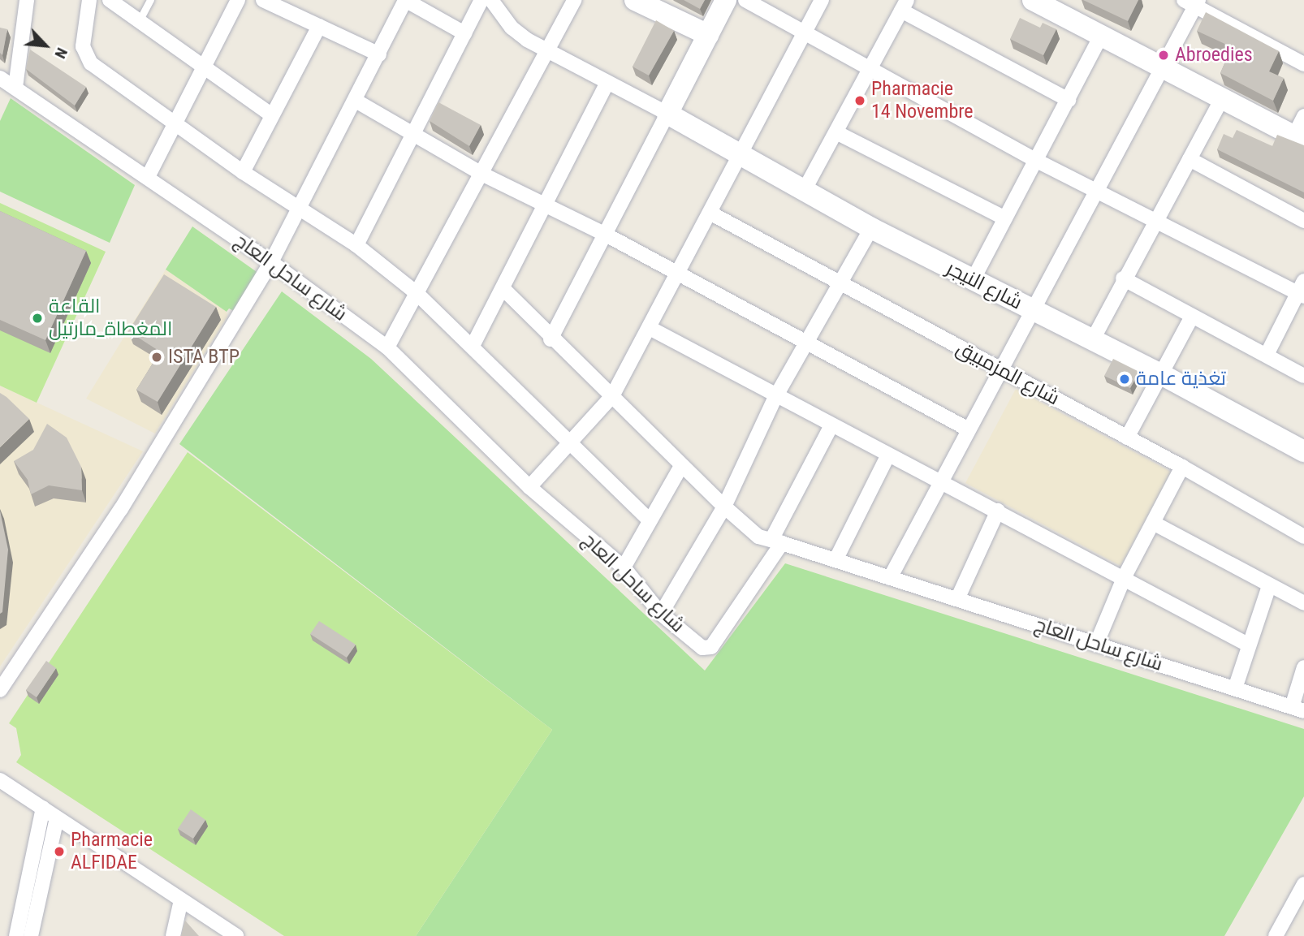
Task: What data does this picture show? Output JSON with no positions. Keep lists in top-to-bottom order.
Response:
{
  "streets": {
    "street": ["شارع ساحل العاج", "شارع النيجر", "شارع المزمبيق"]
  },
  "places": [
    "Abroedies",
    "Pharmacie 14 Novembre",
    "القاعة المغطاة_مارتيل",
    "ISTA BTP",
    "تغذية عامة",
    "Pharmacie ALFIDAE"
  ],
  "north": "bottom right"
}
